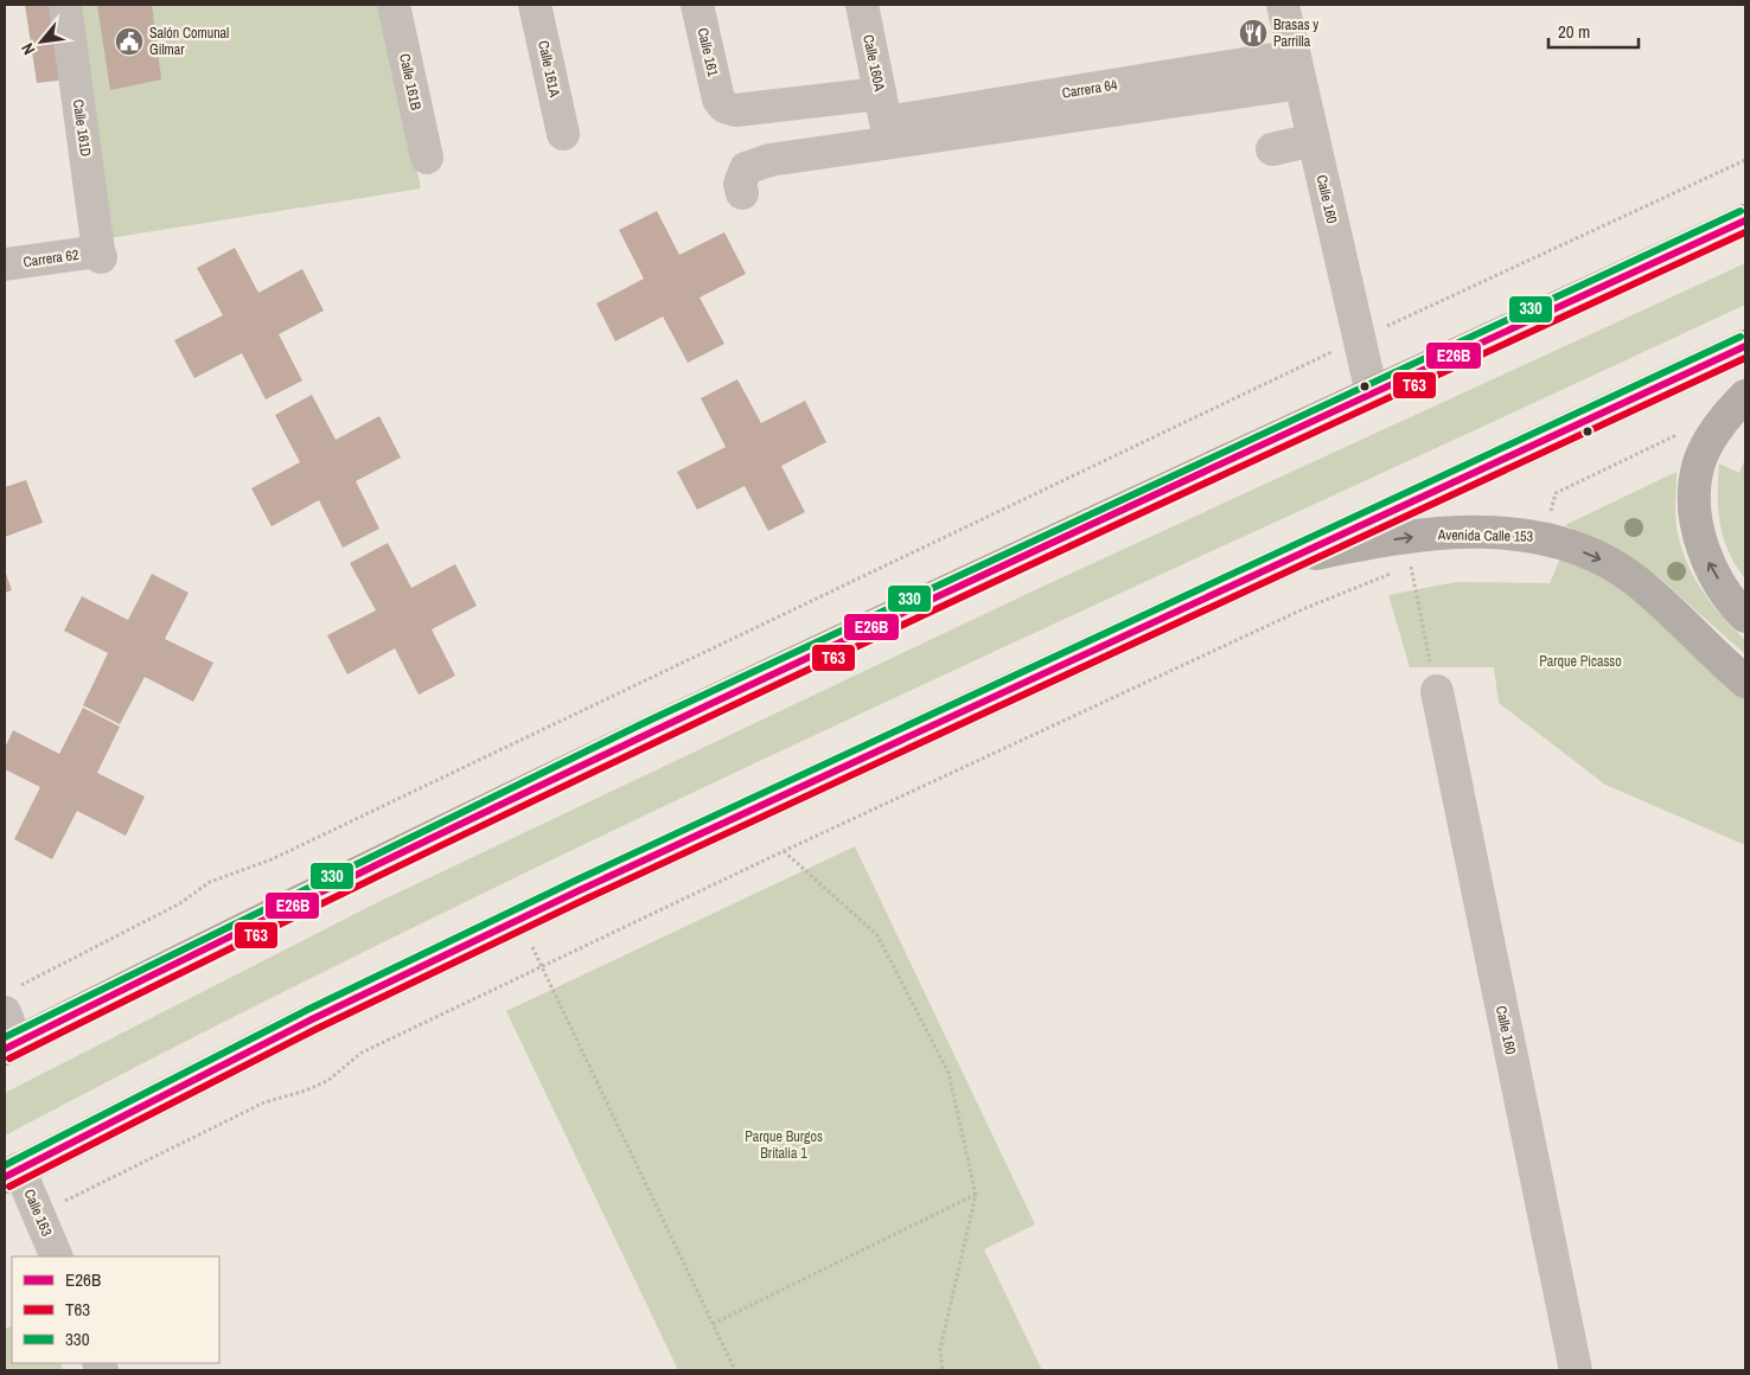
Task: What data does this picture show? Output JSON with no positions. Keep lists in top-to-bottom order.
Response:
{
  "streets": {
    "main road": ["Avenida Calle 153"],
    "street": [
      "Calle 161",
      "Calle 160A",
      "Calle 161A",
      "Calle 161B",
      "Carrera 64",
      "Calle 161D",
      "Calle 160",
      "Carrera 62",
      "Calle 163"
    ]
  },
  "crossings": [
    ["Calle 161", "Carrera 64"],
    ["Calle 160A", "Carrera 64"],
    ["Carrera 64", "Calle 160"],
    ["Calle 161D", "Carrera 62"]
  ],
  "one_way": ["Avenida Calle 153"],
  "parks": ["Parque Picasso", "Parque Burgos Britalia 1"],
  "places": {
    "restaurant": ["Brasas y Parrilla"],
    "public building": ["Salón Comunal Gilmar"]
  },
  "lines": ["transit line 330", "transit line E26B", "transit line T63"],
  "legend": ["E26B", "T63", "330"],
  "scale_bar": "20 m",
  "north": "bottom left"
}
